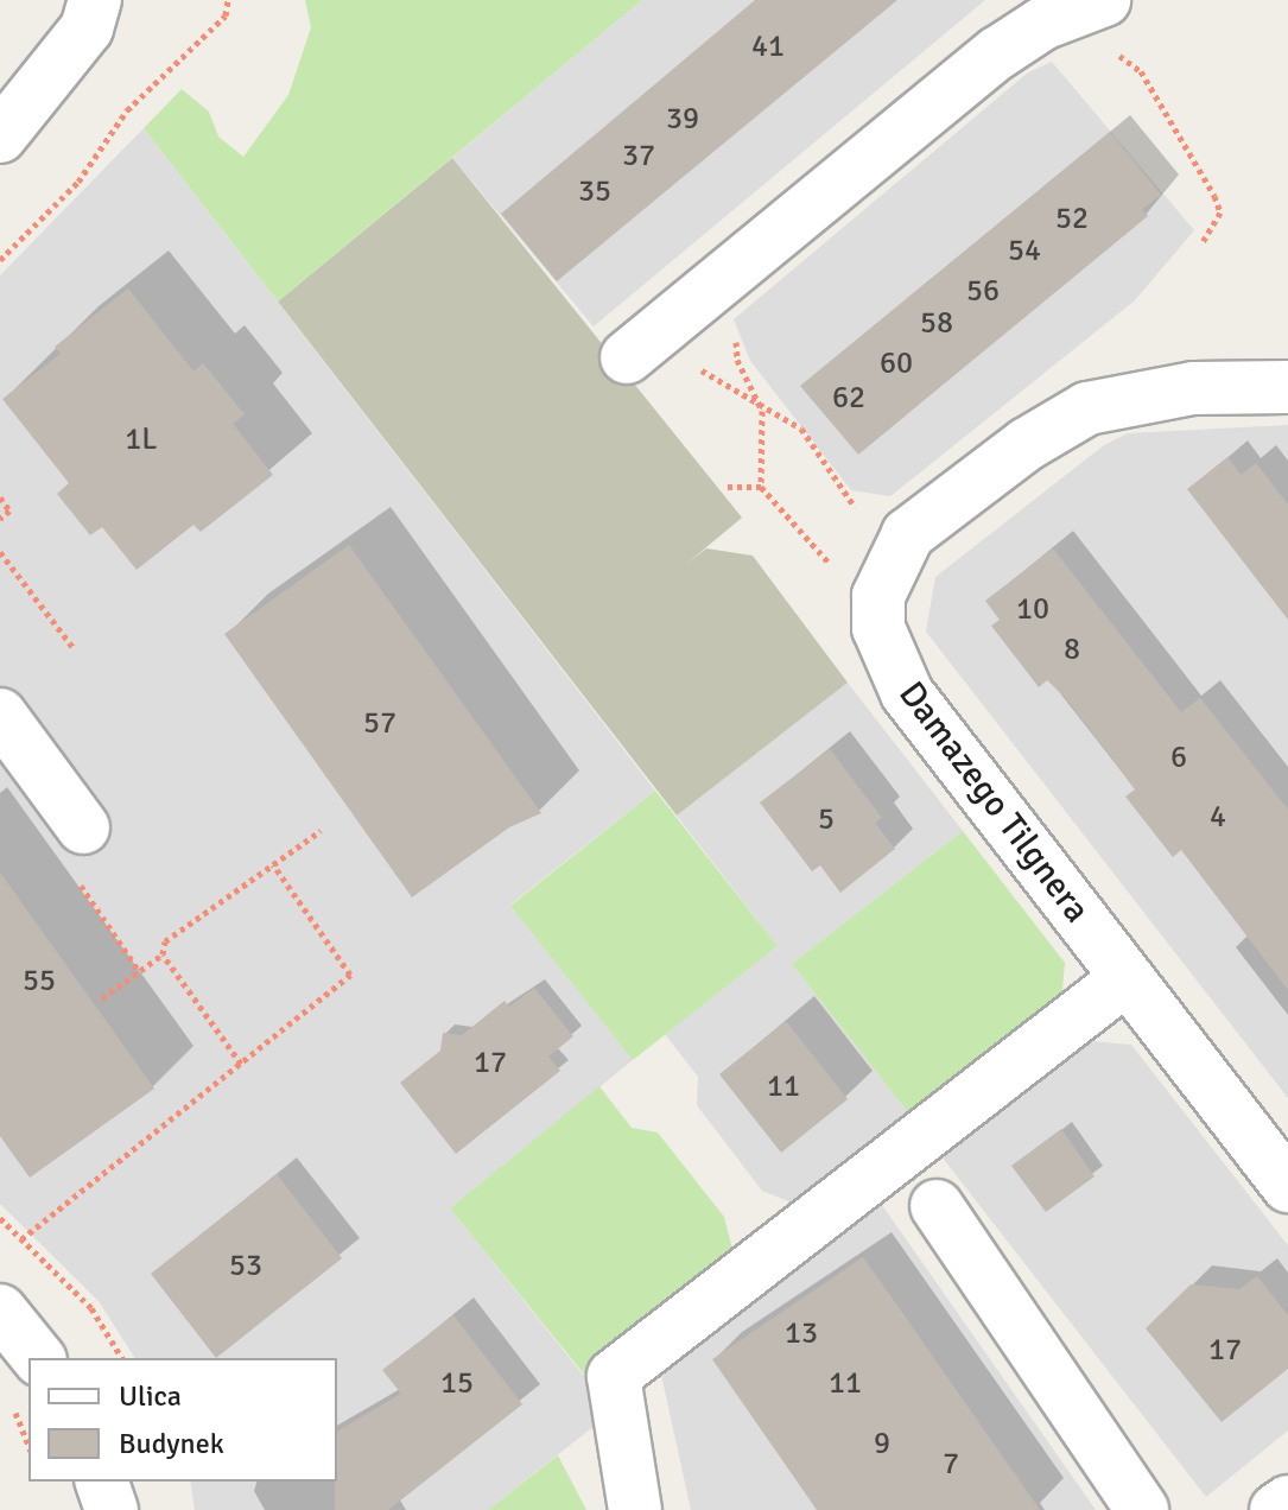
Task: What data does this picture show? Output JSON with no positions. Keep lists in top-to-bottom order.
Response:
{
  "streets": {
    "street": ["Damazego Tilgnera"]
  },
  "house_numbers": [
    "41",
    "39",
    "37",
    "35",
    "52",
    "54",
    "56",
    "58",
    "60",
    "62",
    "1L",
    "10",
    "8",
    "57",
    "6",
    "4",
    "5",
    "55",
    "17",
    "11",
    "53",
    "13",
    "17",
    "15",
    "11",
    "9",
    "7"
  ],
  "legend": ["Ulica", "Budynek"]
}
